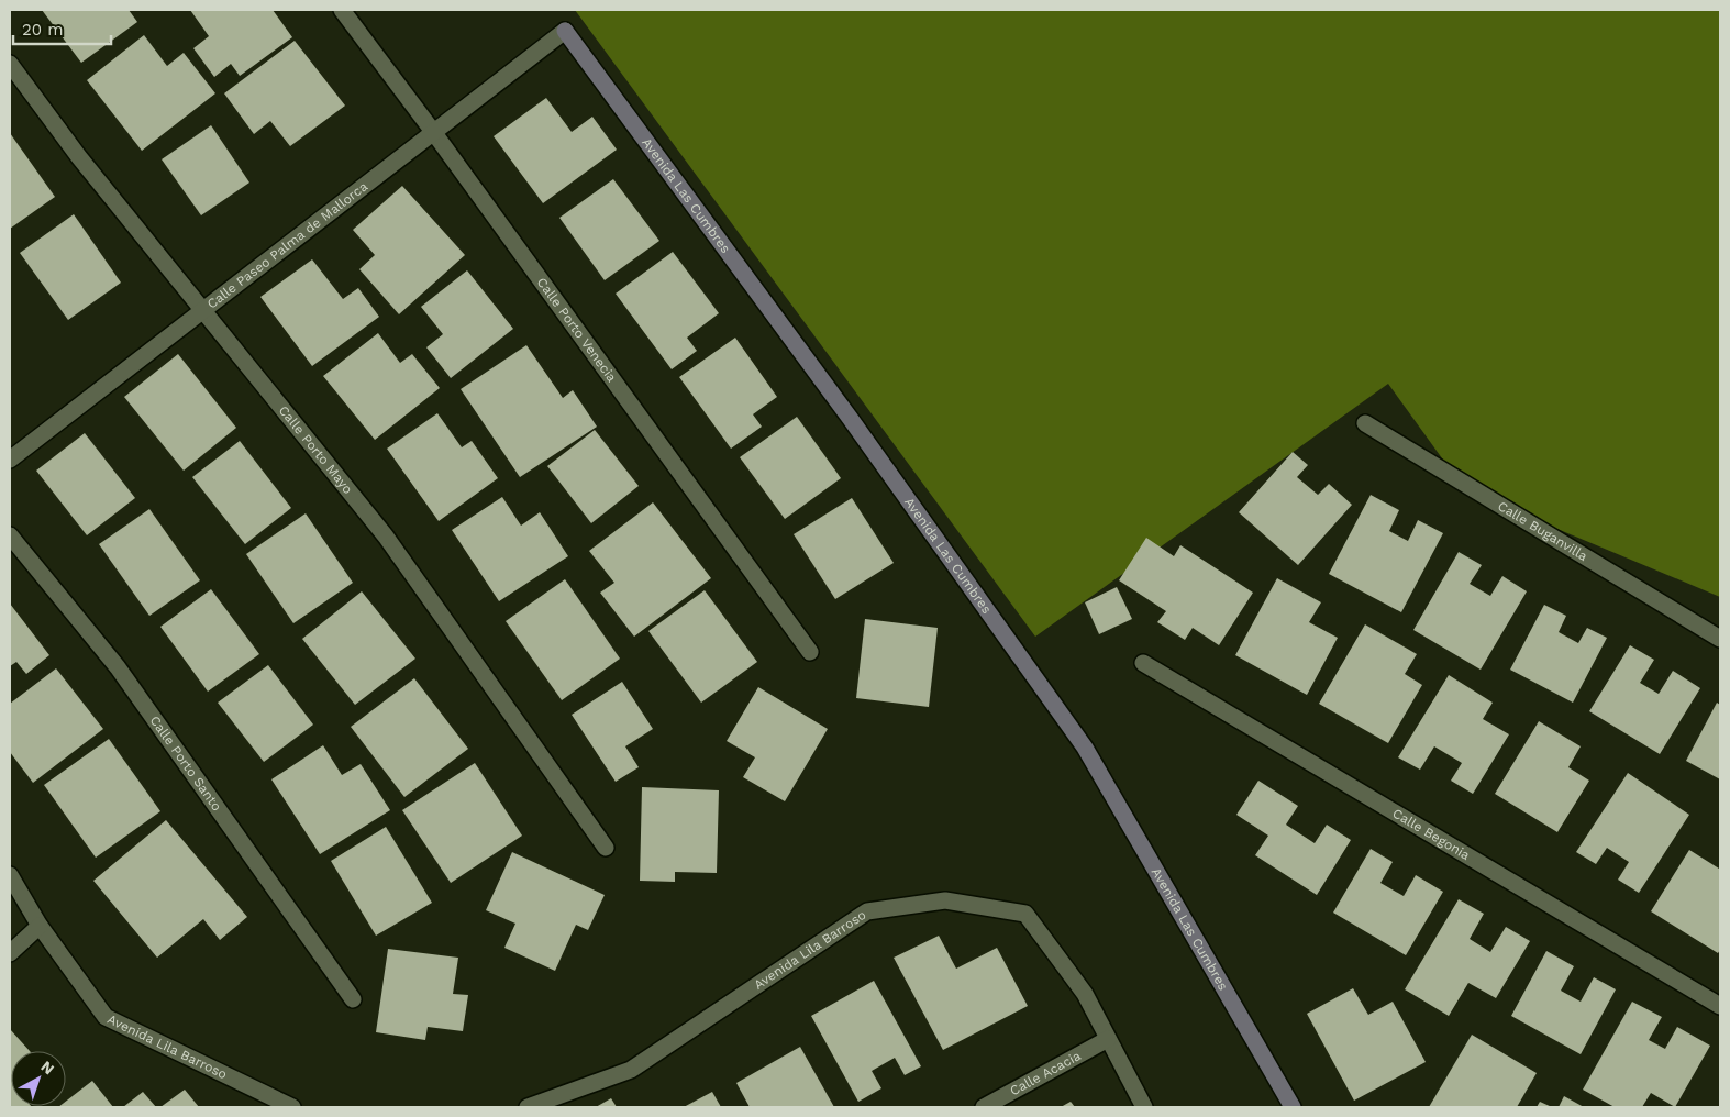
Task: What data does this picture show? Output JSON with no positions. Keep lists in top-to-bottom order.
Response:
{
  "streets": {
    "street": [
      "Avenida Las Cumbres",
      "Calle Paseo Palma de Mallorca",
      "Calle Porto Venecia",
      "Calle Porto Mayo",
      "Calle Buganvilla",
      "Calle Porto Santo",
      "Calle Begonia",
      "Avenida Lila Barroso",
      "Calle Acacia"
    ]
  },
  "crossings": [
    ["Avenida Las Cumbres", "Calle Paseo Palma de Mallorca"],
    ["Calle Paseo Palma de Mallorca", "Calle Porto Venecia"],
    ["Calle Paseo Palma de Mallorca", "Calle Porto Mayo"],
    ["Avenida Lila Barroso", "Calle Acacia"]
  ],
  "scale_bar": "20 m",
  "north": "top right"
}
